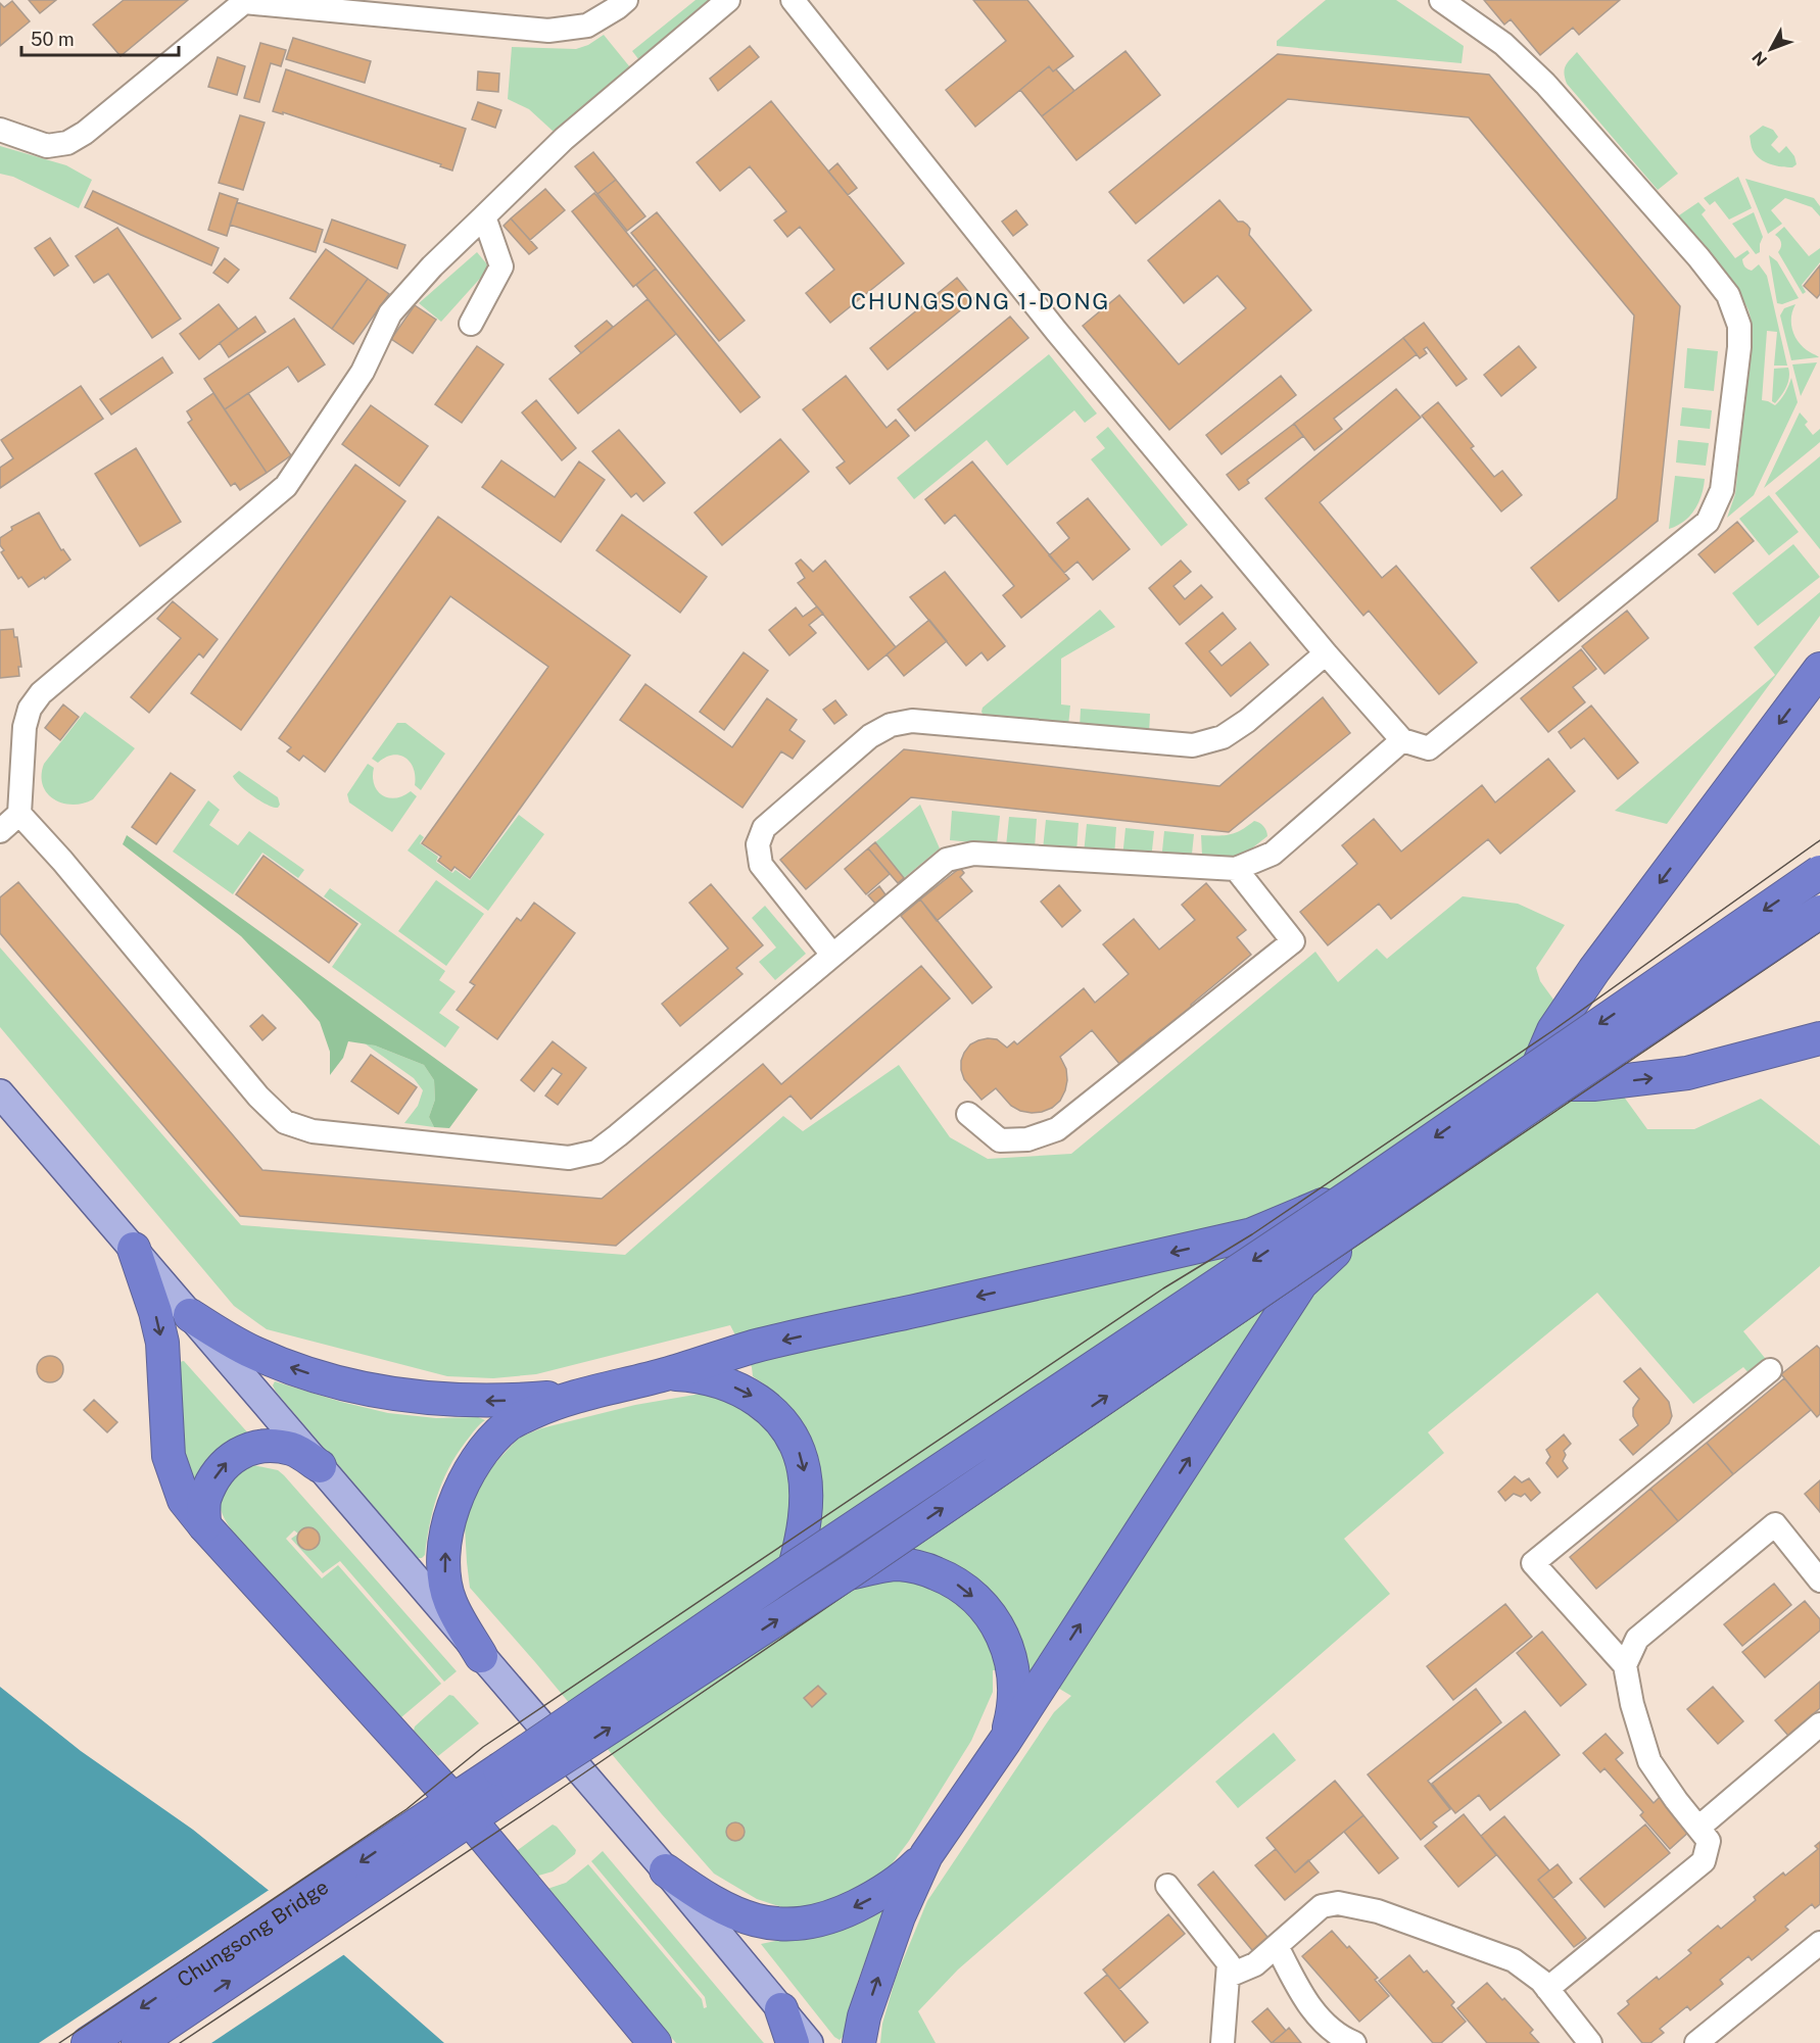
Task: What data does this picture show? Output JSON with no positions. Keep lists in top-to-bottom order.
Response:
{
  "streets": {
    "highway": ["Chungsong Bridge"]
  },
  "districts": ["CHUNGSONG 1-DONG"],
  "scale_bar": "50 m",
  "north": "bottom left"
}
